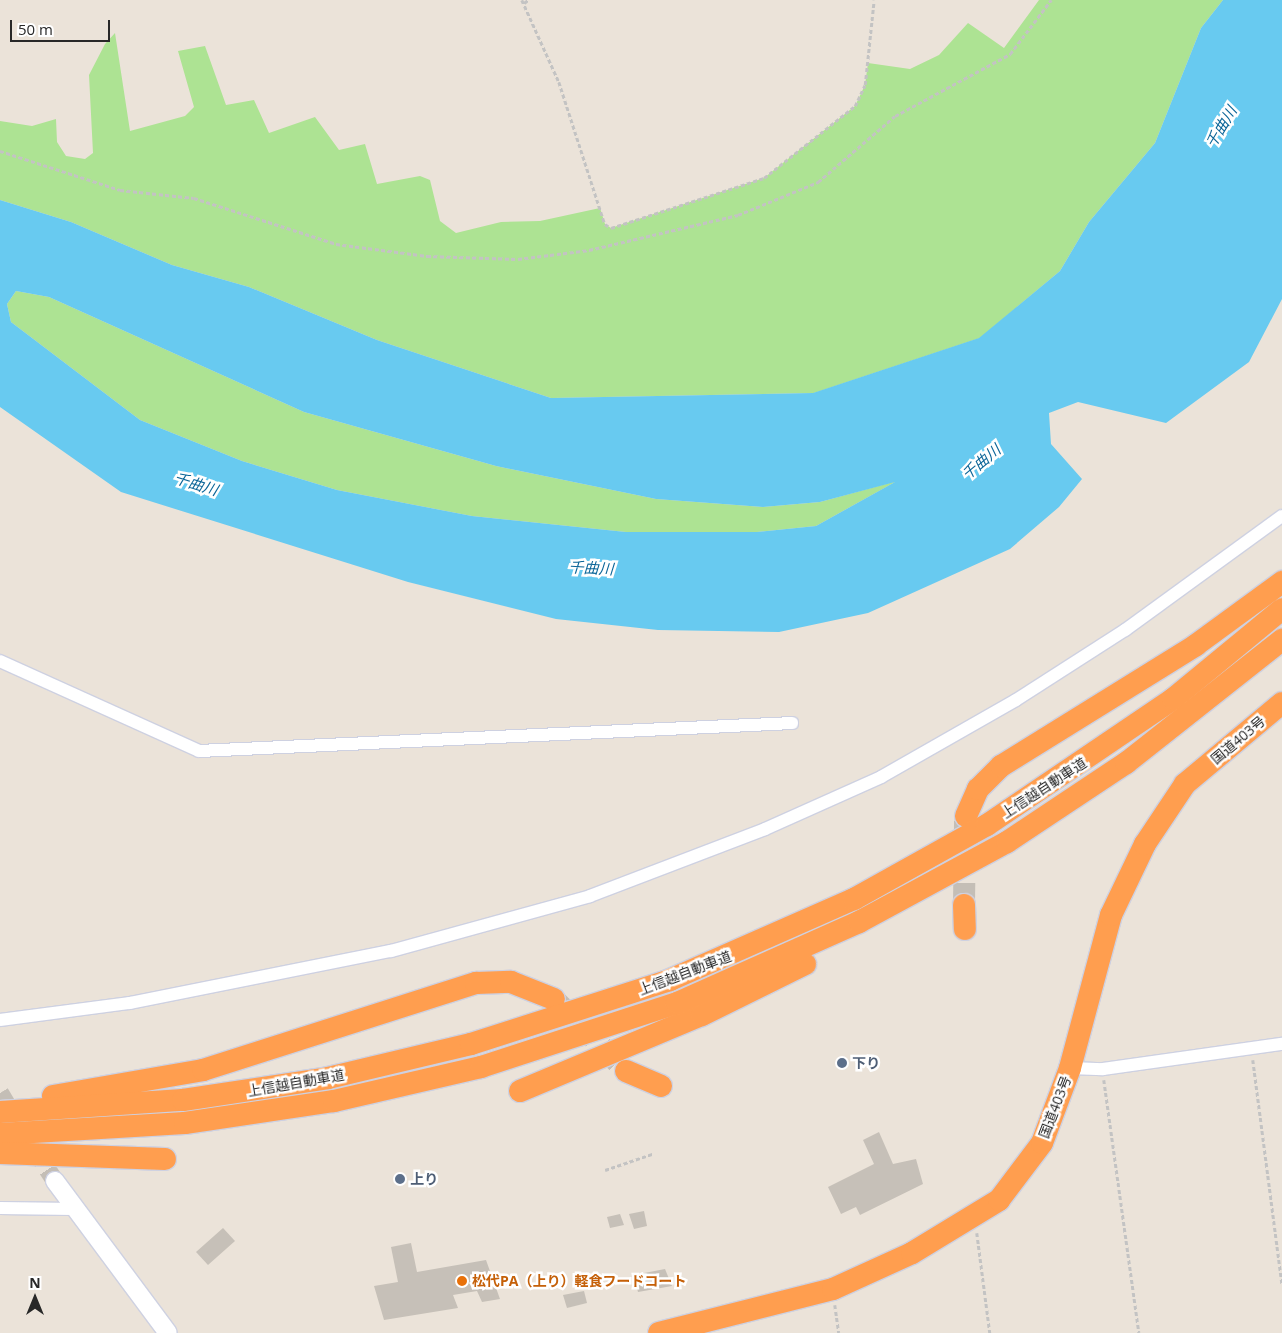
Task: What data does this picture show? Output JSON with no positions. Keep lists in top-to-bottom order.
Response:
{
  "streets": {
    "highway": ["国道403号", "上信越自動車道"]
  },
  "water": ["千曲川"],
  "places": ["下り", "上り", "松代PA（上り）軽食フードコート"],
  "scale_bar": "50 m",
  "north": "top"
}
